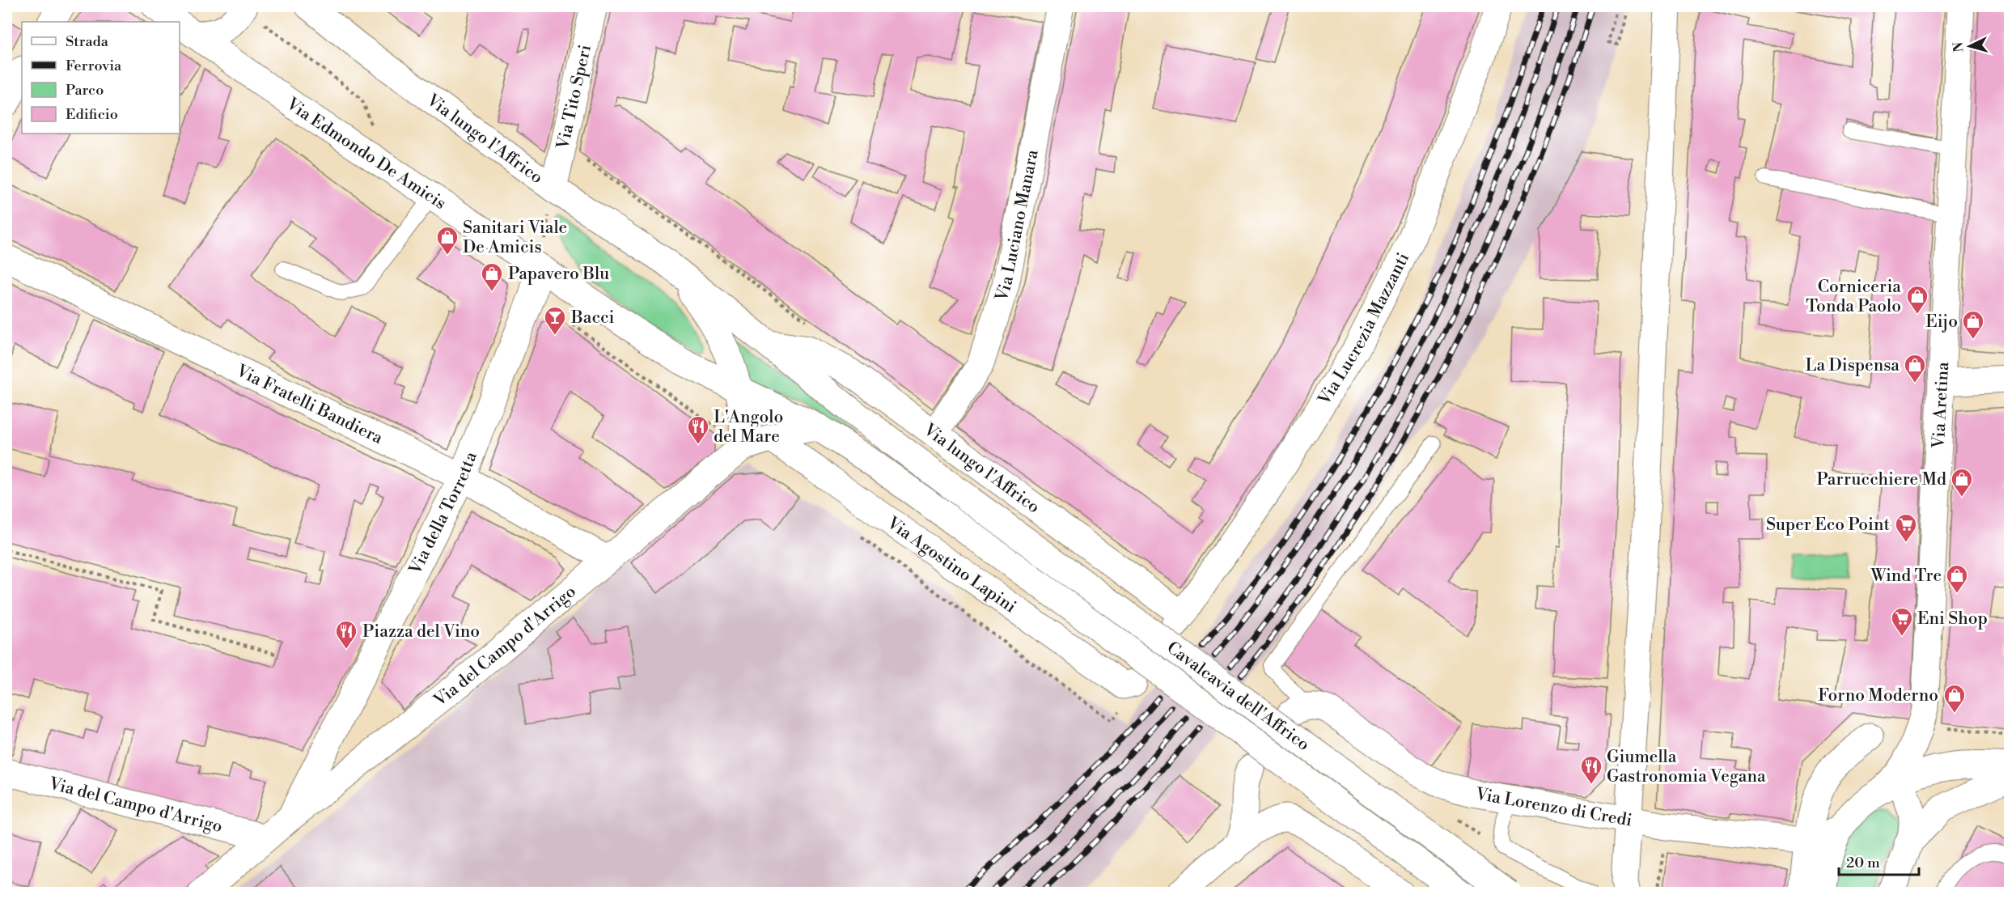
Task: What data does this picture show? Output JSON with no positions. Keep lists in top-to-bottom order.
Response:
{
  "streets": {
    "street": [
      "Via Tito Speri",
      "Via lungo l'Affrico",
      "Via Edmondo De Amicis",
      "Via Luciano Manara",
      "Via Lucrezia Mazzanti",
      "Via Fratelli Bandiera",
      "Via Aretina",
      "Via della Torretta",
      "Via Agostino Lapini",
      "Via del Campo d'Arrigo",
      "Cavalcavia dell'Affrico",
      "Via Lorenzo di Credi"
    ]
  },
  "crossings": [
    ["Via Tito Speri", "Via lungo l'Affrico"],
    ["Via lungo l'Affrico", "Via Edmondo De Amicis"],
    ["Via lungo l'Affrico", "Via Luciano Manara"],
    ["Via lungo l'Affrico", "Via Lucrezia Mazzanti"],
    ["Via lungo l'Affrico", "Cavalcavia dell'Affrico"],
    ["Via Edmondo De Amicis", "Via della Torretta"],
    ["Via Edmondo De Amicis", "Via del Campo d'Arrigo"],
    ["Via Edmondo De Amicis", "Cavalcavia dell'Affrico"],
    ["Via Fratelli Bandiera", "Via della Torretta"],
    ["Via Fratelli Bandiera", "Via del Campo d'Arrigo"],
    ["Via della Torretta", "Via del Campo d'Arrigo"],
    ["Via Agostino Lapini", "Via del Campo d'Arrigo"]
  ],
  "places": {
    "shop": [
      "Sanitari Viale De Amicis",
      "Papavero Blu",
      "Corniceria Tonda Paolo",
      "Eijo",
      "La Dispensa",
      "Parrucchiere Md",
      "Wind Tre",
      "Forno Moderno"
    ],
    "bar": ["Bacci"],
    "restaurant": ["L'Angolo del Mare", "Piazza del Vino", "Giumella Gastronomia Vegana"],
    "supermarket": ["Super Eco Point", "Eni Shop"]
  },
  "legend": [
    "Strada",
    "Ferrovia",
    "Parco",
    "Edificio"
  ],
  "scale_bar": "20 m",
  "north": "left"
}
